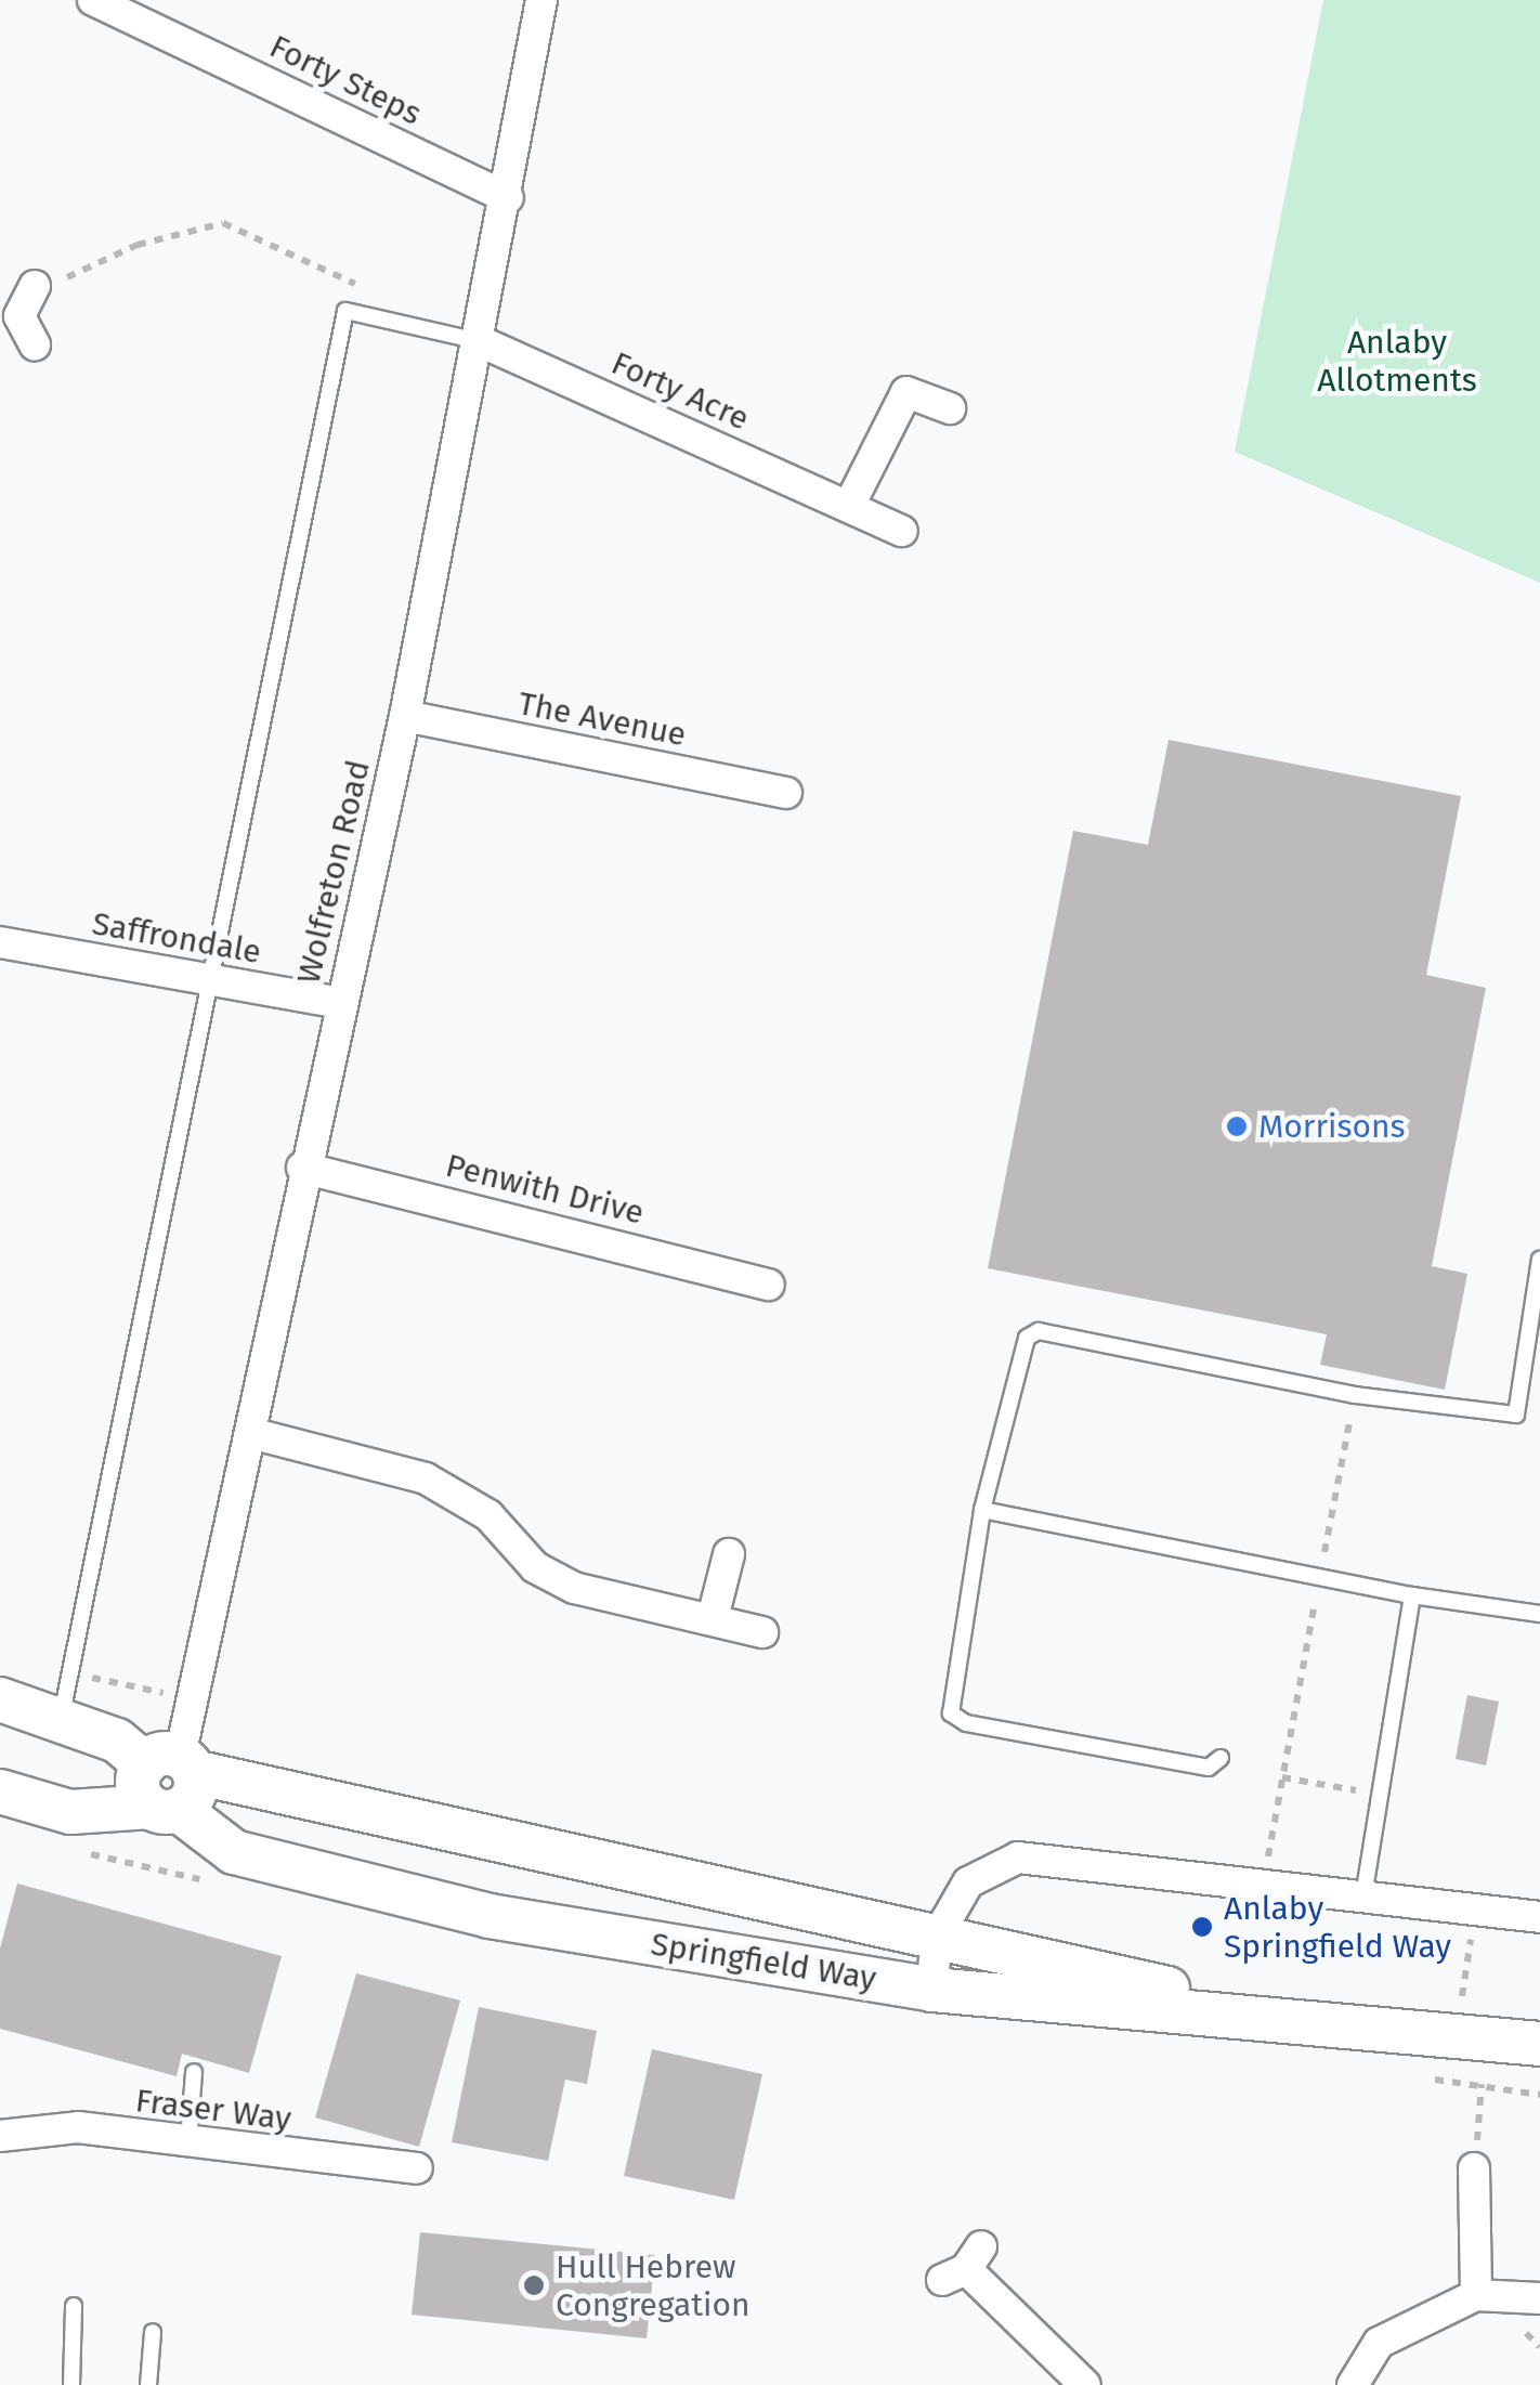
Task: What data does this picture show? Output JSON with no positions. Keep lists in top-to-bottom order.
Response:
{
  "streets": {
    "main road": ["Springfield Way"],
    "street": [
      "Forty Steps",
      "Forty Acre",
      "The Avenue",
      "Wolfreton Road",
      "Saffrondale",
      "Penwith Drive",
      "Fraser Way"
    ]
  },
  "crossings": [
    ["Forty Steps", "Wolfreton Road"],
    ["Forty Acre", "Wolfreton Road"],
    ["The Avenue", "Wolfreton Road"],
    ["Wolfreton Road", "Saffrondale"],
    ["Wolfreton Road", "Penwith Drive"],
    ["Wolfreton Road", "Springfield Way"]
  ],
  "parks": ["Anlaby Allotments"],
  "places": ["Morrisons", "Anlaby Springfield Way", "Hull Hebrew Congregation"]
}
